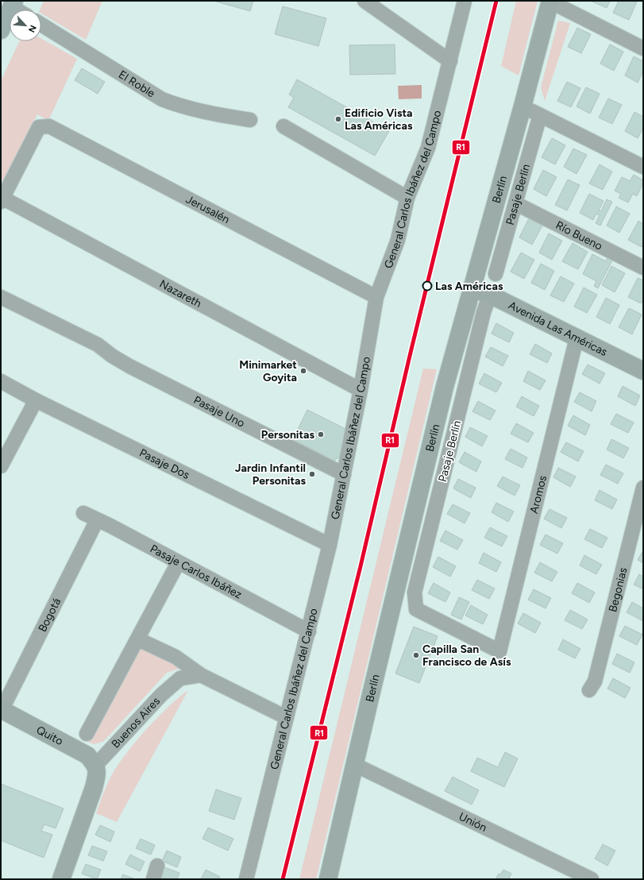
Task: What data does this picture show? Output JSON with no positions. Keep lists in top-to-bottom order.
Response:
{
  "streets": {
    "main road": ["Berlín", "Avenida Las Américas", "Quito"],
    "street": [
      "El Roble",
      "General Carlos Ibáñez del Campo",
      "Pasaje Berlín",
      "Jerusalén",
      "Río Bueno",
      "Nazareth",
      "Pasaje Uno",
      "Pasaje Dos",
      "Aromos",
      "Pasaje Carlos Ibáñez",
      "Begonias",
      "Bogotá",
      "Buenos Aires",
      "Unión"
    ]
  },
  "crossings": [
    ["General Carlos Ibáñez del Campo", "Jerusalén"],
    ["General Carlos Ibáñez del Campo", "Nazareth"],
    ["General Carlos Ibáñez del Campo", "Pasaje Uno"],
    ["General Carlos Ibáñez del Campo", "Pasaje Dos"],
    ["General Carlos Ibáñez del Campo", "Pasaje Carlos Ibáñez"],
    ["Berlín", "Avenida Las Américas"],
    ["Berlín", "Unión"],
    ["Pasaje Berlín", "Río Bueno"],
    ["Pasaje Berlín", "Avenida Las Américas"],
    ["Pasaje Berlín", "Aromos"],
    ["Jerusalén", "Nazareth"],
    ["Avenida Las Américas", "Aromos"],
    ["Pasaje Carlos Ibáñez", "Bogotá"],
    ["Bogotá", "Quito"],
    ["Buenos Aires", "Quito"]
  ],
  "places": [
    "Edificio Vista Las Américas",
    "Las Américas",
    "Minimarket Goyita",
    "Personitas",
    "Jardin Infantil Personitas",
    "Capilla San Francisco de Asís"
  ],
  "lines": ["transit line R1"],
  "north": "bottom right"
}
